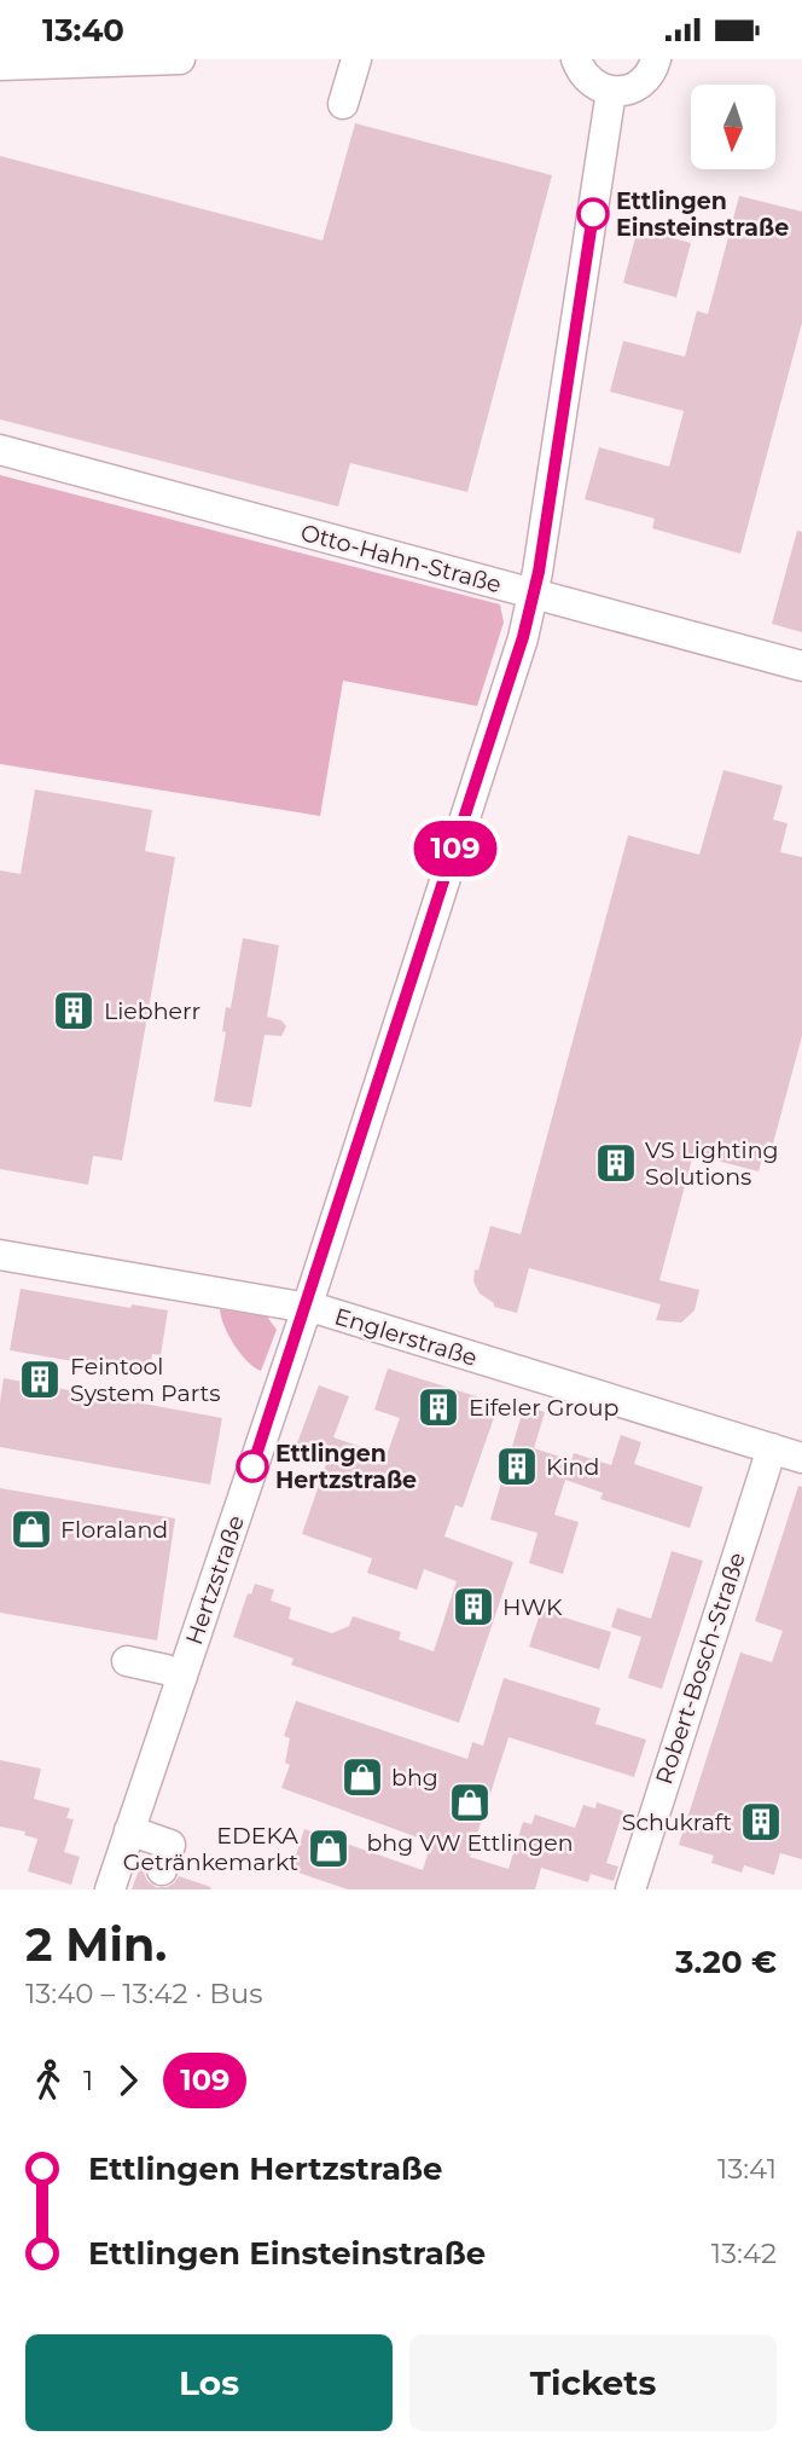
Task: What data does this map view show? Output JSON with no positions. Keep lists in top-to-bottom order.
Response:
{
  "streets": {
    "street": [
      "Otto-Hahn-Straße",
      "Englerstraße",
      "Hertzstraße",
      "Robert-Bosch-Straße"
    ]
  },
  "crossings": [
    ["Otto-Hahn-Straße", "Hertzstraße"],
    ["Englerstraße", "Hertzstraße"],
    ["Englerstraße", "Robert-Bosch-Straße"]
  ],
  "places": {
    "other": ["Ettlingen Einsteinstraße", "Ettlingen Hertzstraße"],
    "building": [
      "Liebherr",
      "VS Lighting Solutions",
      "Feintool System Parts",
      "Eifeler Group",
      "Kind",
      "HWK",
      "Schukraft"
    ],
    "shop": [
      "Floraland",
      "bhg",
      "bhg VW Ettlingen",
      "EDEKA Getränkemarkt"
    ]
  },
  "lines": ["bus line 109"],
  "north": "bottom",
  "page": {
    "status": "13:40",
    "on_map": "109",
    "heading": ["2 Min.", "13:40 – 13:42 · Bus", "3.20 €"],
    "legs": ["1", "109"],
    "list": [
      {
        "name": "Ettlingen Hertzstraße",
        "value": "13:41"
      },
      {
        "name": "Ettlingen Einsteinstraße",
        "value": "13:42"
      }
    ],
    "buttons": ["Los", "Tickets"]
  }
}
